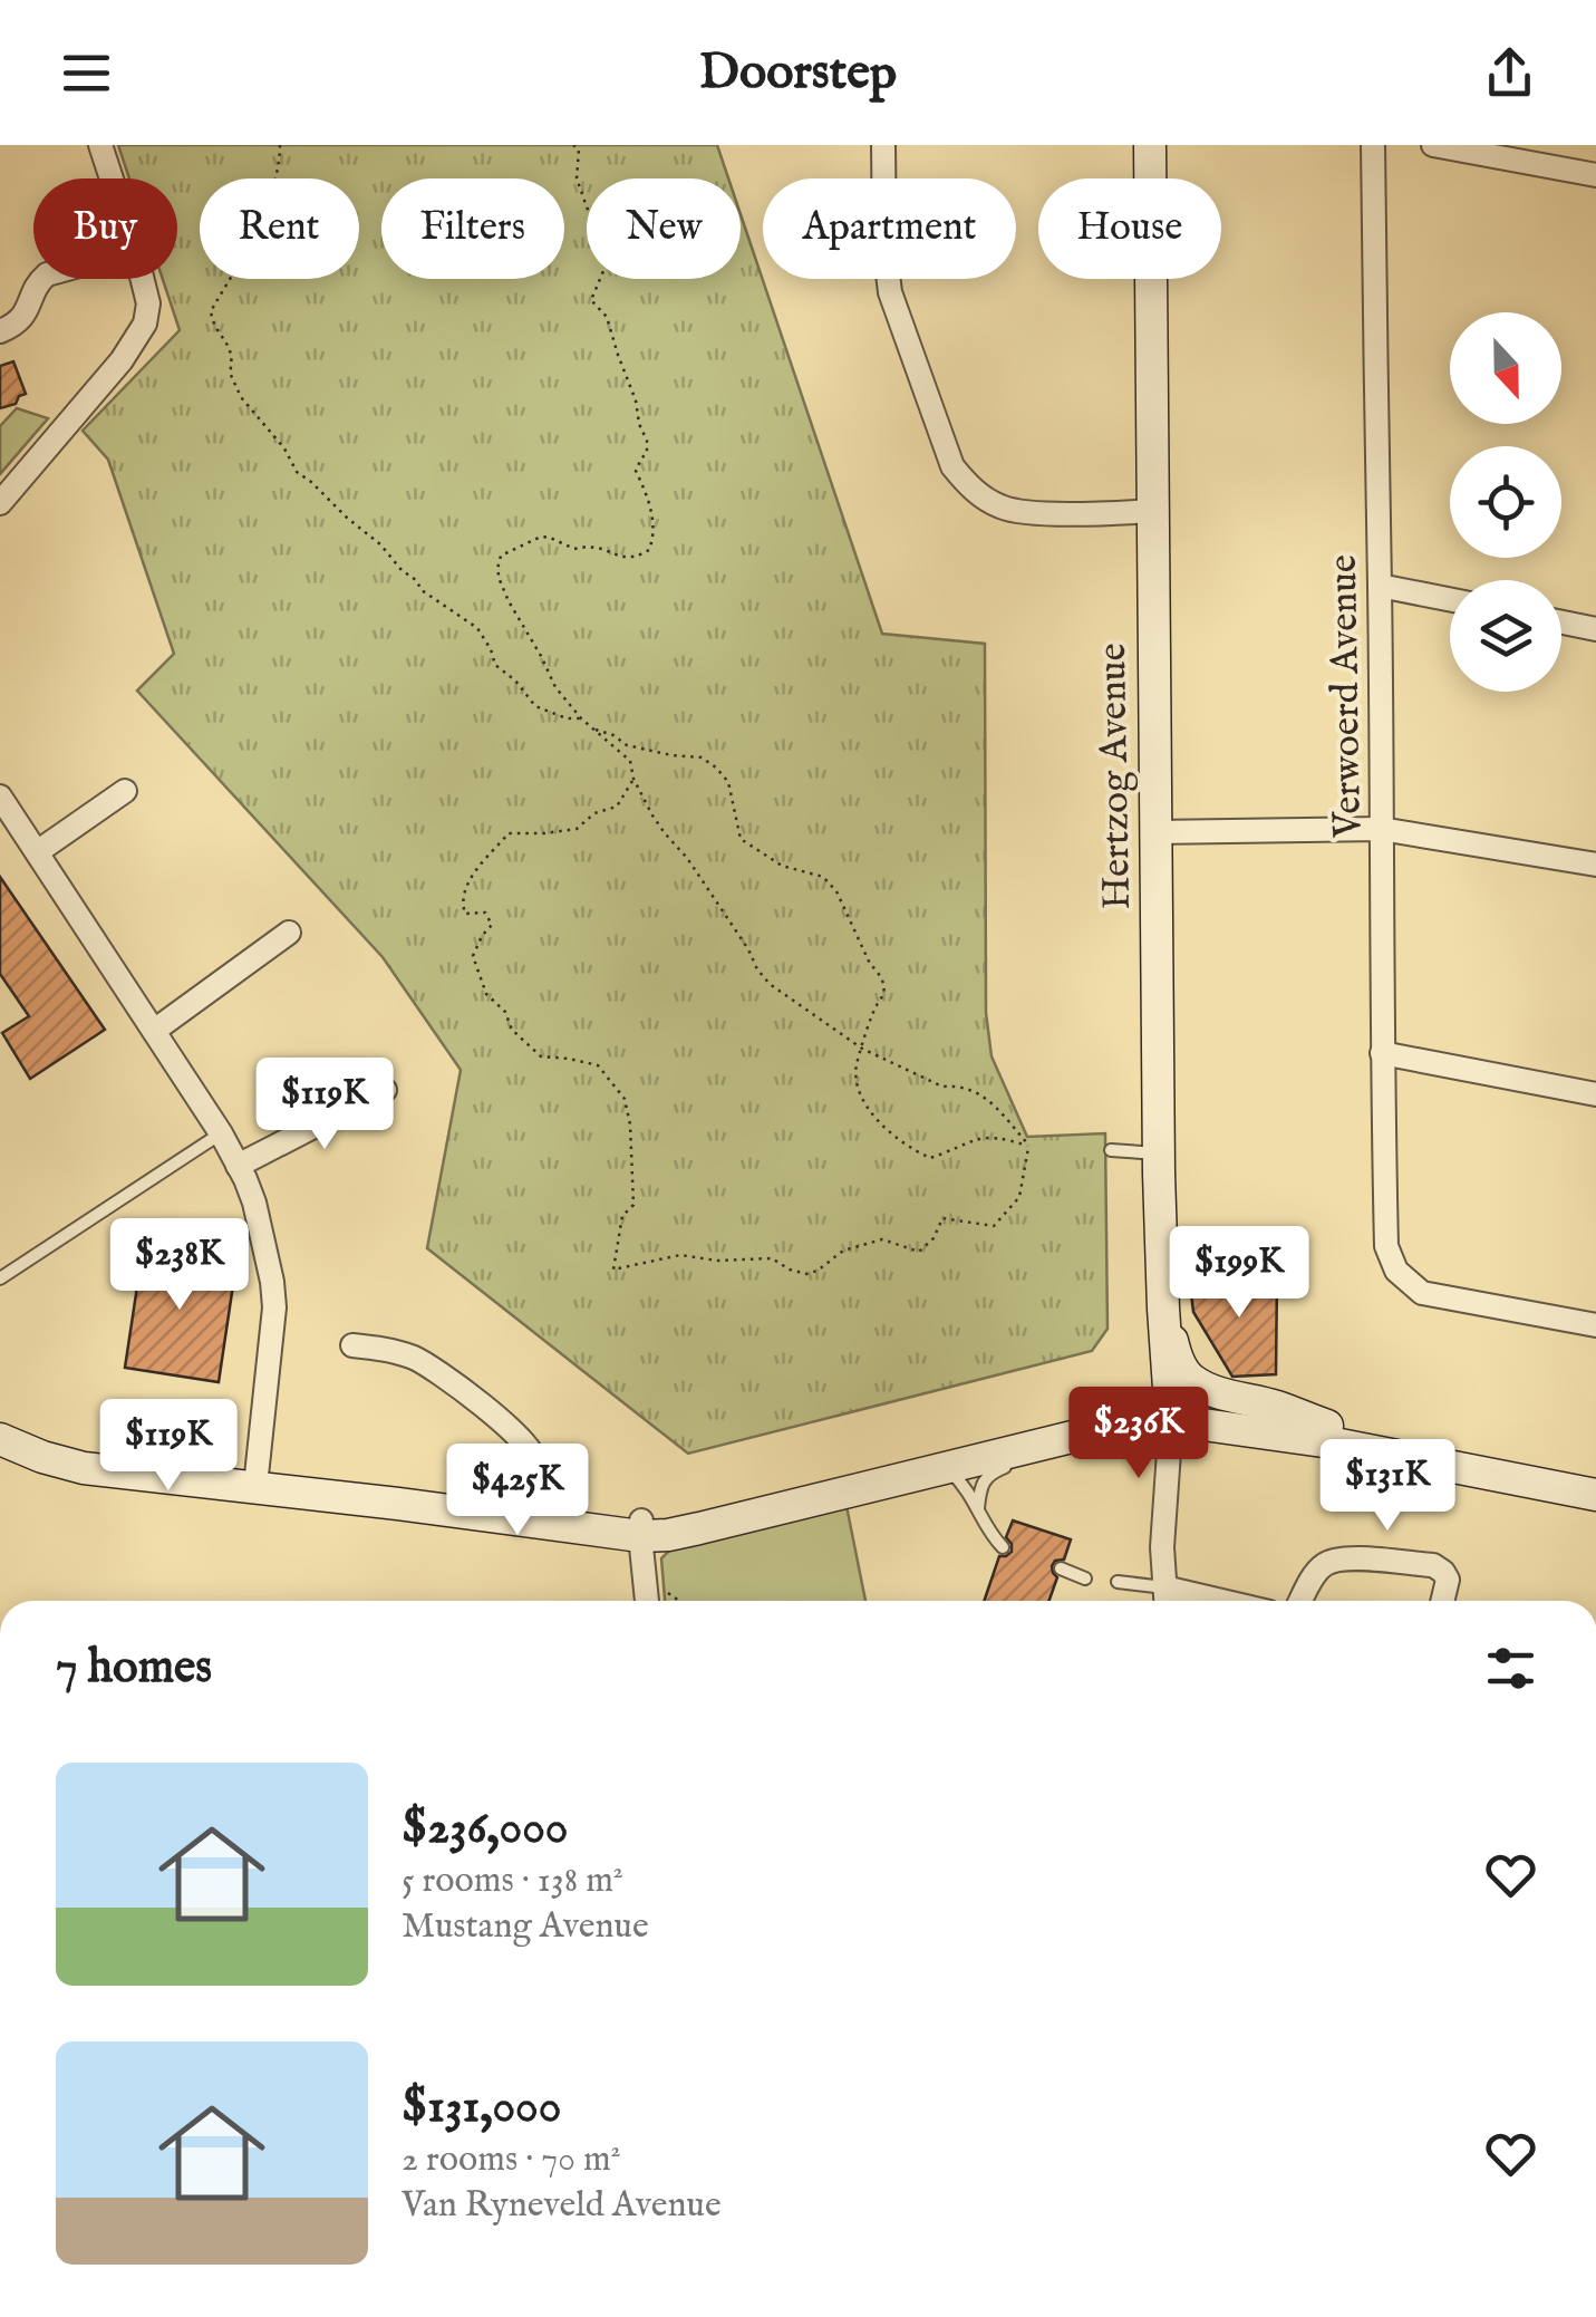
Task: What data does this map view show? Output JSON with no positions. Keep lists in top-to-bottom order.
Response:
{
  "streets": {
    "main road": ["Hertzog Avenue"],
    "street": ["Verwoerd Avenue"]
  },
  "north": "bottom",
  "page": {
    "header": "Doorstep",
    "chip": [
      "Buy",
      "Rent",
      "Filters",
      "New",
      "Apartment",
      "House"
    ],
    "price": [
      "$119K",
      "$238K",
      "$199K",
      "$236K",
      "$119K",
      "$131K",
      "$425K"
    ],
    "heading": "7 homes",
    "list": [
      {
        "name": "$236,000",
        "note": "5 rooms · 138 m² · Mustang Avenue"
      },
      {
        "name": "$131,000",
        "note": "2 rooms · 70 m² · Van Ryneveld Avenue"
      }
    ]
  }
}
